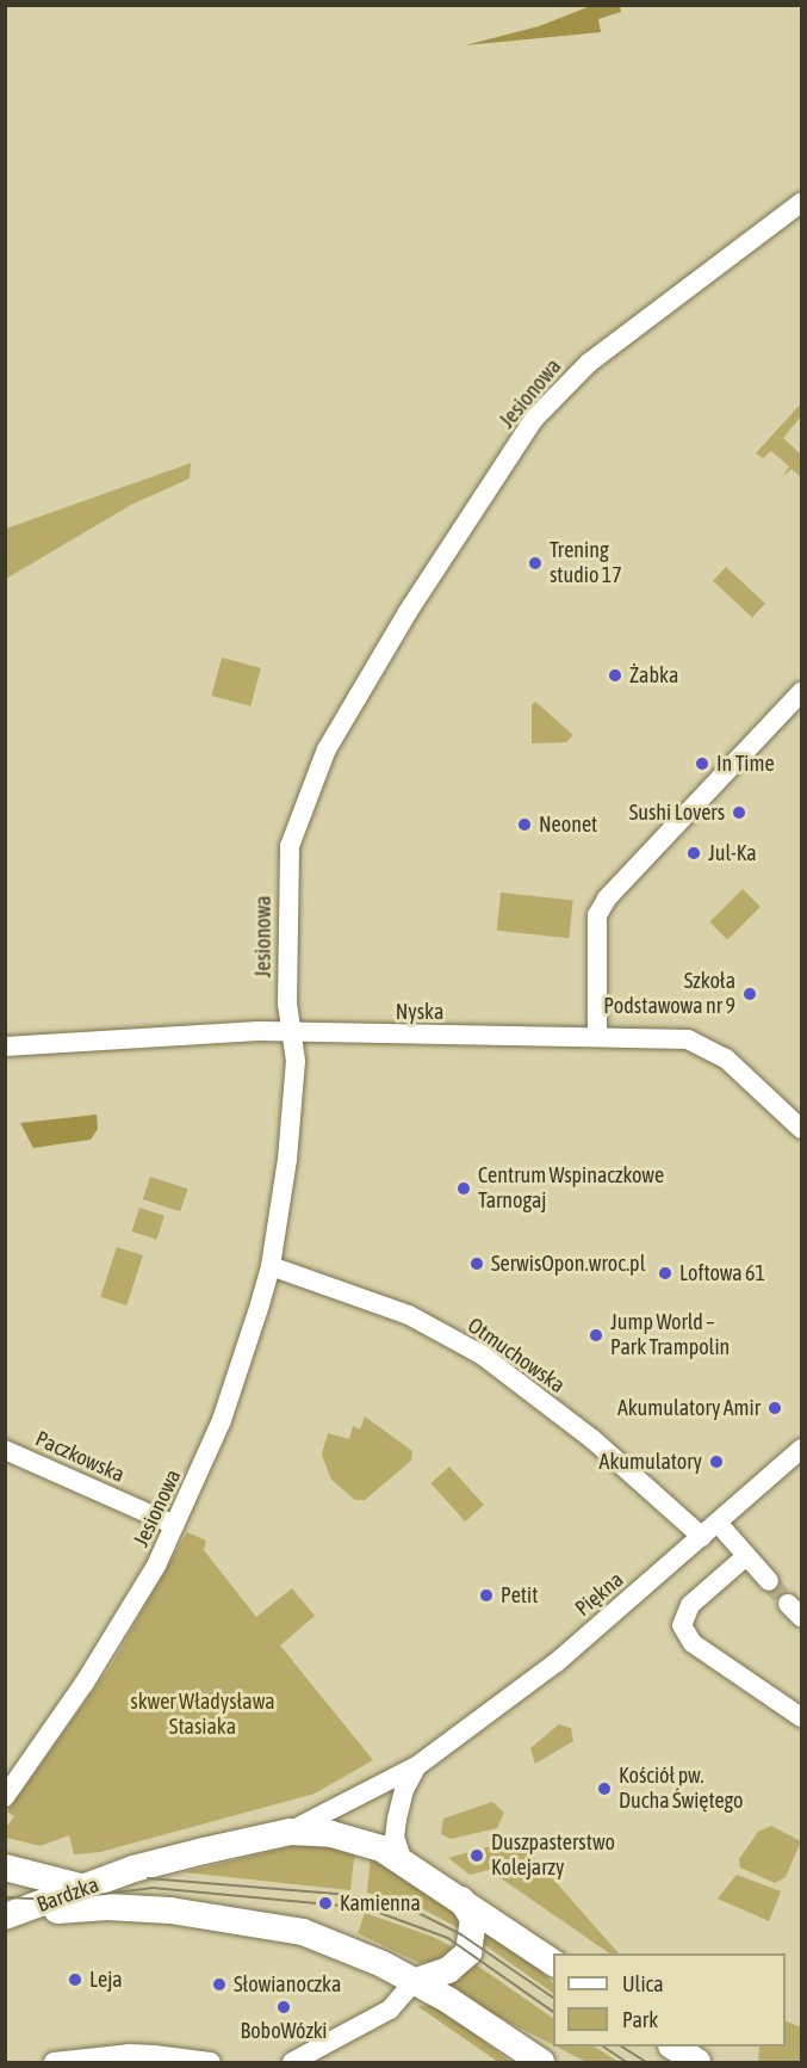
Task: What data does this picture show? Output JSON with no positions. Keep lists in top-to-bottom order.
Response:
{
  "streets": {
    "street": [
      "Jesionowa",
      "Nyska",
      "Otmuchowska",
      "Paczkowska",
      "Piękna",
      "Bardzka"
    ]
  },
  "crossings": [
    ["Jesionowa", "Nyska"],
    ["Jesionowa", "Otmuchowska"],
    ["Jesionowa", "Paczkowska"],
    ["Otmuchowska", "Piękna"],
    ["Piękna", "Bardzka"]
  ],
  "parks": ["skwer Władysława Stasiaka"],
  "places": [
    "Trening studio 17",
    "Żabka",
    "In Time",
    "Sushi Lovers",
    "Neonet",
    "Jul-Ka",
    "Szkoła Podstawowa nr 9",
    "Centrum Wspinaczkowe Tarnogaj",
    "SerwisOpon.wroc.pl",
    "Loftowa 61",
    "Jump World – Park Trampolin",
    "Akumulatory Amir",
    "Akumulatory",
    "Petit",
    "Kościół pw. Ducha Świętego",
    "Duszpasterstwo Kolejarzy",
    "Kamienna",
    "Leja",
    "Słowianoczka",
    "BoboWózki"
  ],
  "legend": ["Ulica", "Park"]
}
